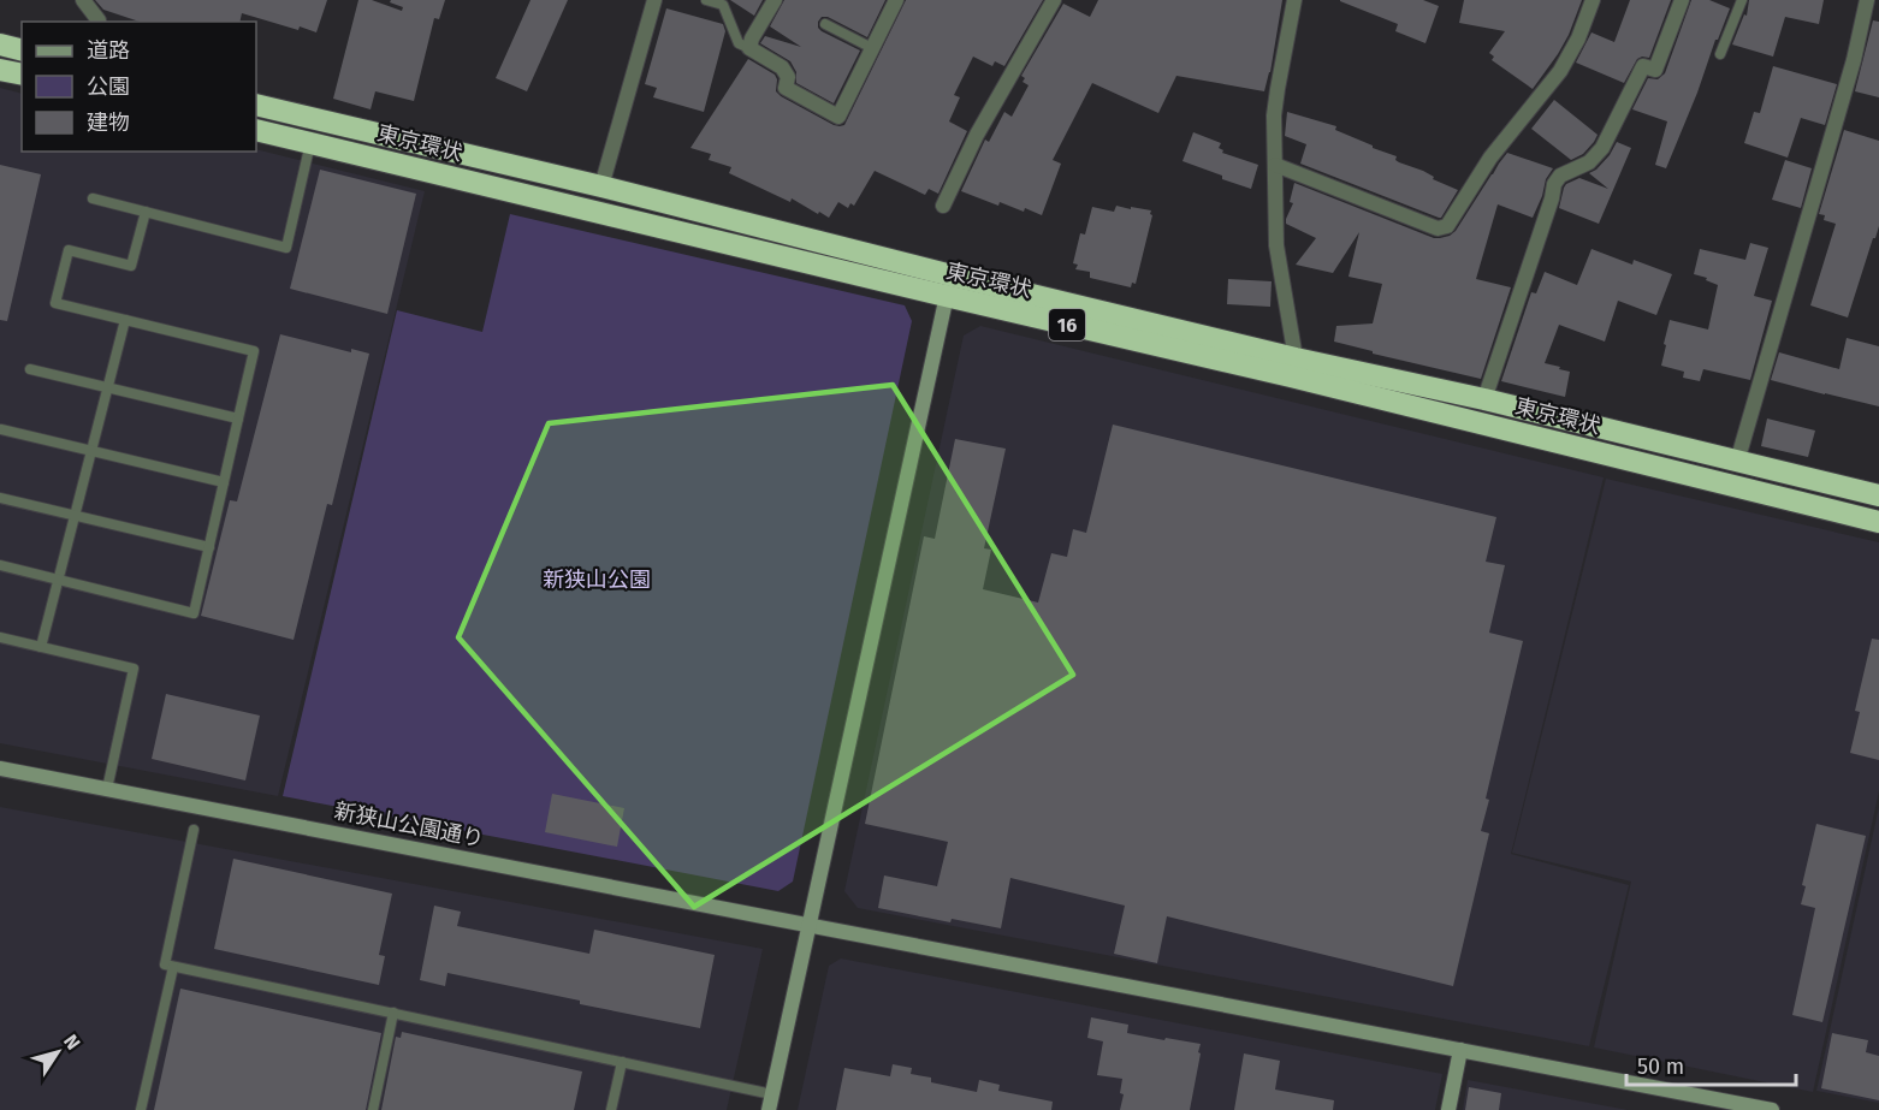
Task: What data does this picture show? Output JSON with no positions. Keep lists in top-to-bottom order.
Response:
{
  "streets": {
    "highway": ["東京環状", "16"],
    "street": ["新狭山公園通り"]
  },
  "parks": ["新狭山公園"],
  "legend": ["道路", "公園", "建物"],
  "scale_bar": "50 m",
  "north": "top right"
}
